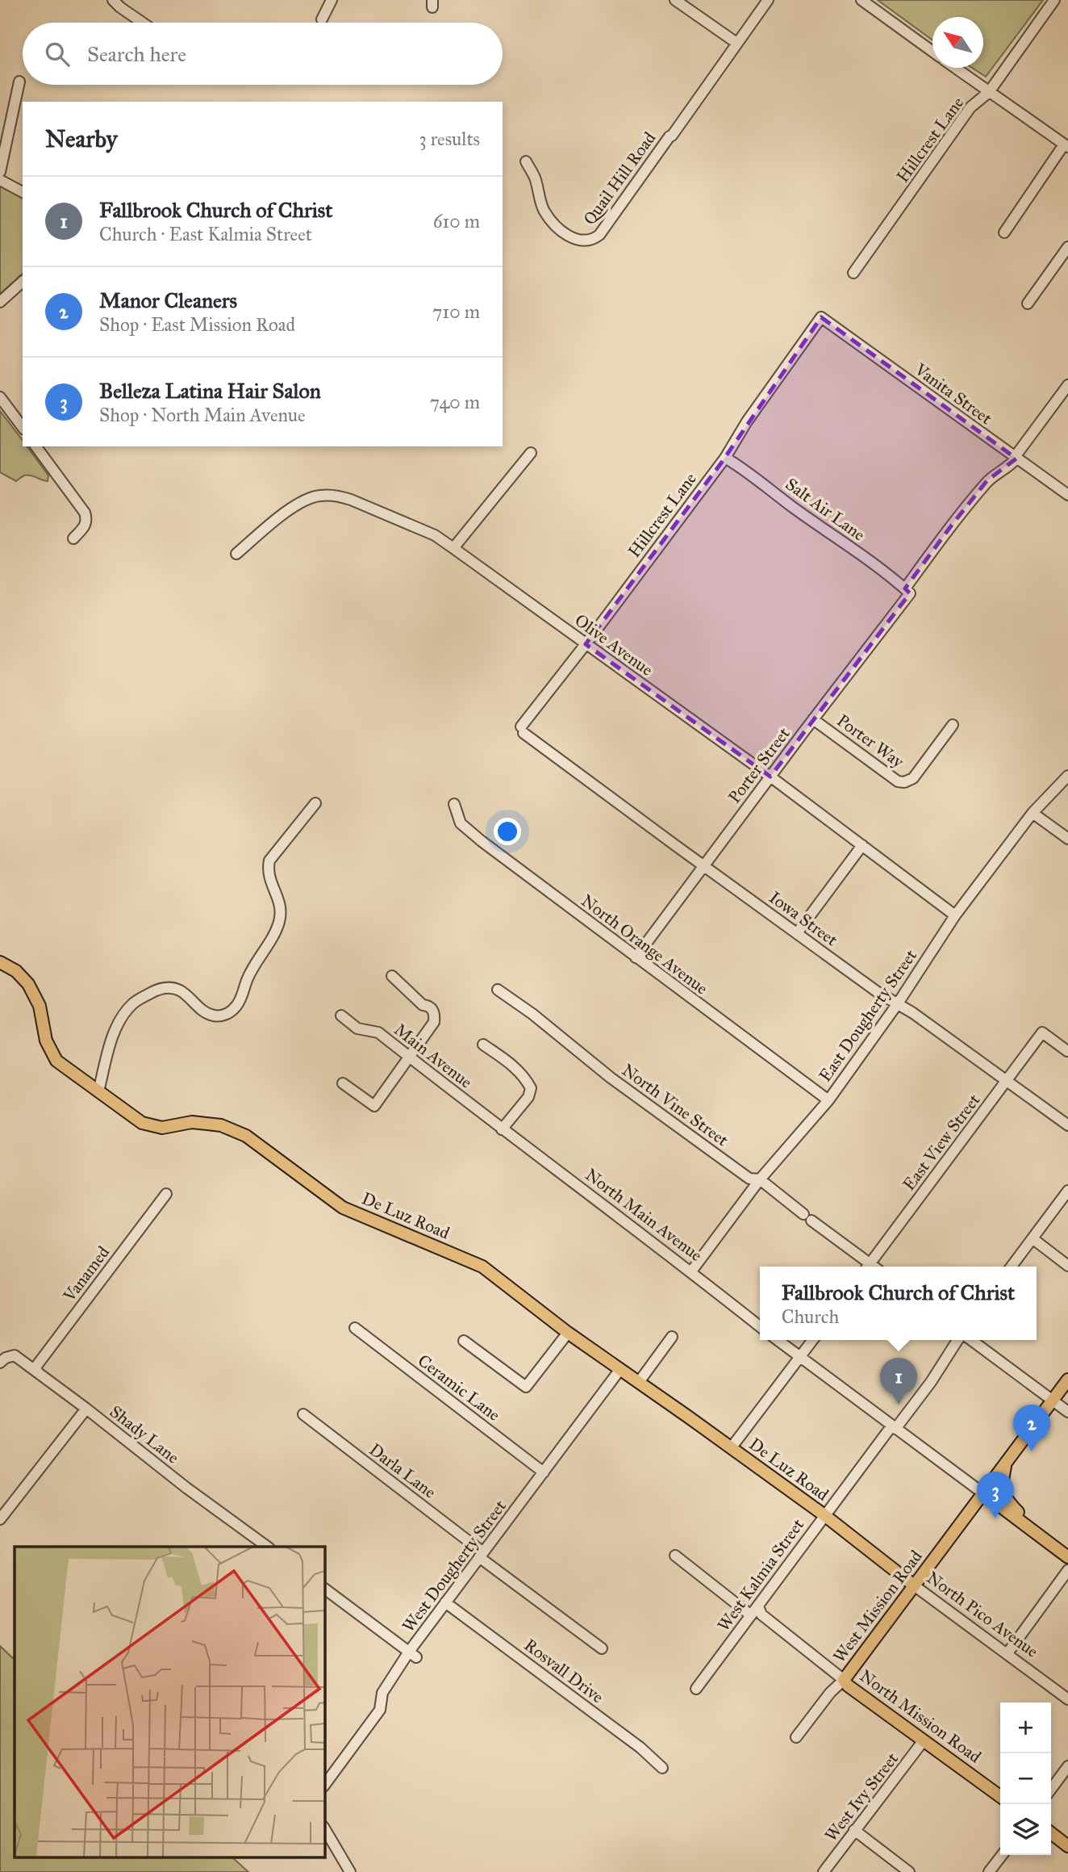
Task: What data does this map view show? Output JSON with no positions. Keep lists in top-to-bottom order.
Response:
{
  "streets": {
    "main road": [
      "De Luz Road",
      "West Mission Road",
      "North Pico Avenue",
      "North Mission Road"
    ],
    "street": [
      "Hillcrest Lane",
      "Quail Hill Road",
      "Vanita Street",
      "Salt Air Lane",
      "Olive Avenue",
      "Porter Way",
      "Porter Street",
      "Iowa Street",
      "North Orange Avenue",
      "East Dougherty Street",
      "Main Avenue",
      "North Vine Street",
      "East View Street",
      "North Main Avenue",
      "Vanamed",
      "Ceramic Lane",
      "Shady Lane",
      "Darla Lane",
      "West Dougherty Street",
      "West Kalmia Street",
      "Rosvall Drive",
      "West Ivy Street"
    ]
  },
  "crossings": [
    ["Hillcrest Lane", "Vanita Street"],
    ["Hillcrest Lane", "Salt Air Lane"],
    ["Hillcrest Lane", "Olive Avenue"],
    ["Hillcrest Lane", "Iowa Street"],
    ["Vanita Street", "Porter Street"],
    ["Salt Air Lane", "Porter Street"],
    ["Olive Avenue", "Porter Street"],
    ["Olive Avenue", "East Dougherty Street"],
    ["Porter Way", "Porter Street"],
    ["Porter Street", "Iowa Street"],
    ["Porter Street", "North Orange Avenue"],
    ["Iowa Street", "East Dougherty Street"],
    ["Iowa Street", "East View Street"],
    ["North Orange Avenue", "East Dougherty Street"],
    ["East Dougherty Street", "North Vine Street"],
    ["East Dougherty Street", "North Main Avenue"],
    ["Main Avenue", "North Main Avenue"],
    ["North Vine Street", "East View Street"],
    ["De Luz Road", "West Dougherty Street"],
    ["De Luz Road", "West Kalmia Street"],
    ["De Luz Road", "North Pico Avenue"],
    ["Vanamed", "Shady Lane"],
    ["Ceramic Lane", "West Dougherty Street"],
    ["Darla Lane", "West Dougherty Street"],
    ["West Dougherty Street", "Rosvall Drive"],
    ["West Kalmia Street", "North Pico Avenue"],
    ["West Mission Road", "North Pico Avenue"],
    ["West Mission Road", "North Mission Road"],
    ["North Mission Road", "West Ivy Street"]
  ],
  "north": "top left",
  "page": {
    "search": "Search here",
    "heading": ["Nearby", "3 results"],
    "list": [
      {
        "mark": "1",
        "name": "Fallbrook Church of Christ",
        "note": "Church · East Kalmia Street",
        "value": "610 m"
      },
      {
        "mark": "2",
        "name": "Manor Cleaners",
        "note": "Shop · East Mission Road",
        "value": "710 m"
      },
      {
        "mark": "3",
        "name": "Belleza Latina Hair Salon",
        "note": "Shop · North Main Avenue",
        "value": "740 m"
      }
    ],
    "popup": ["Fallbrook Church of Christ", "Church"],
    "pins": ["1", "2", "3"],
    "map_buttons": ["+", "−"]
  }
}
